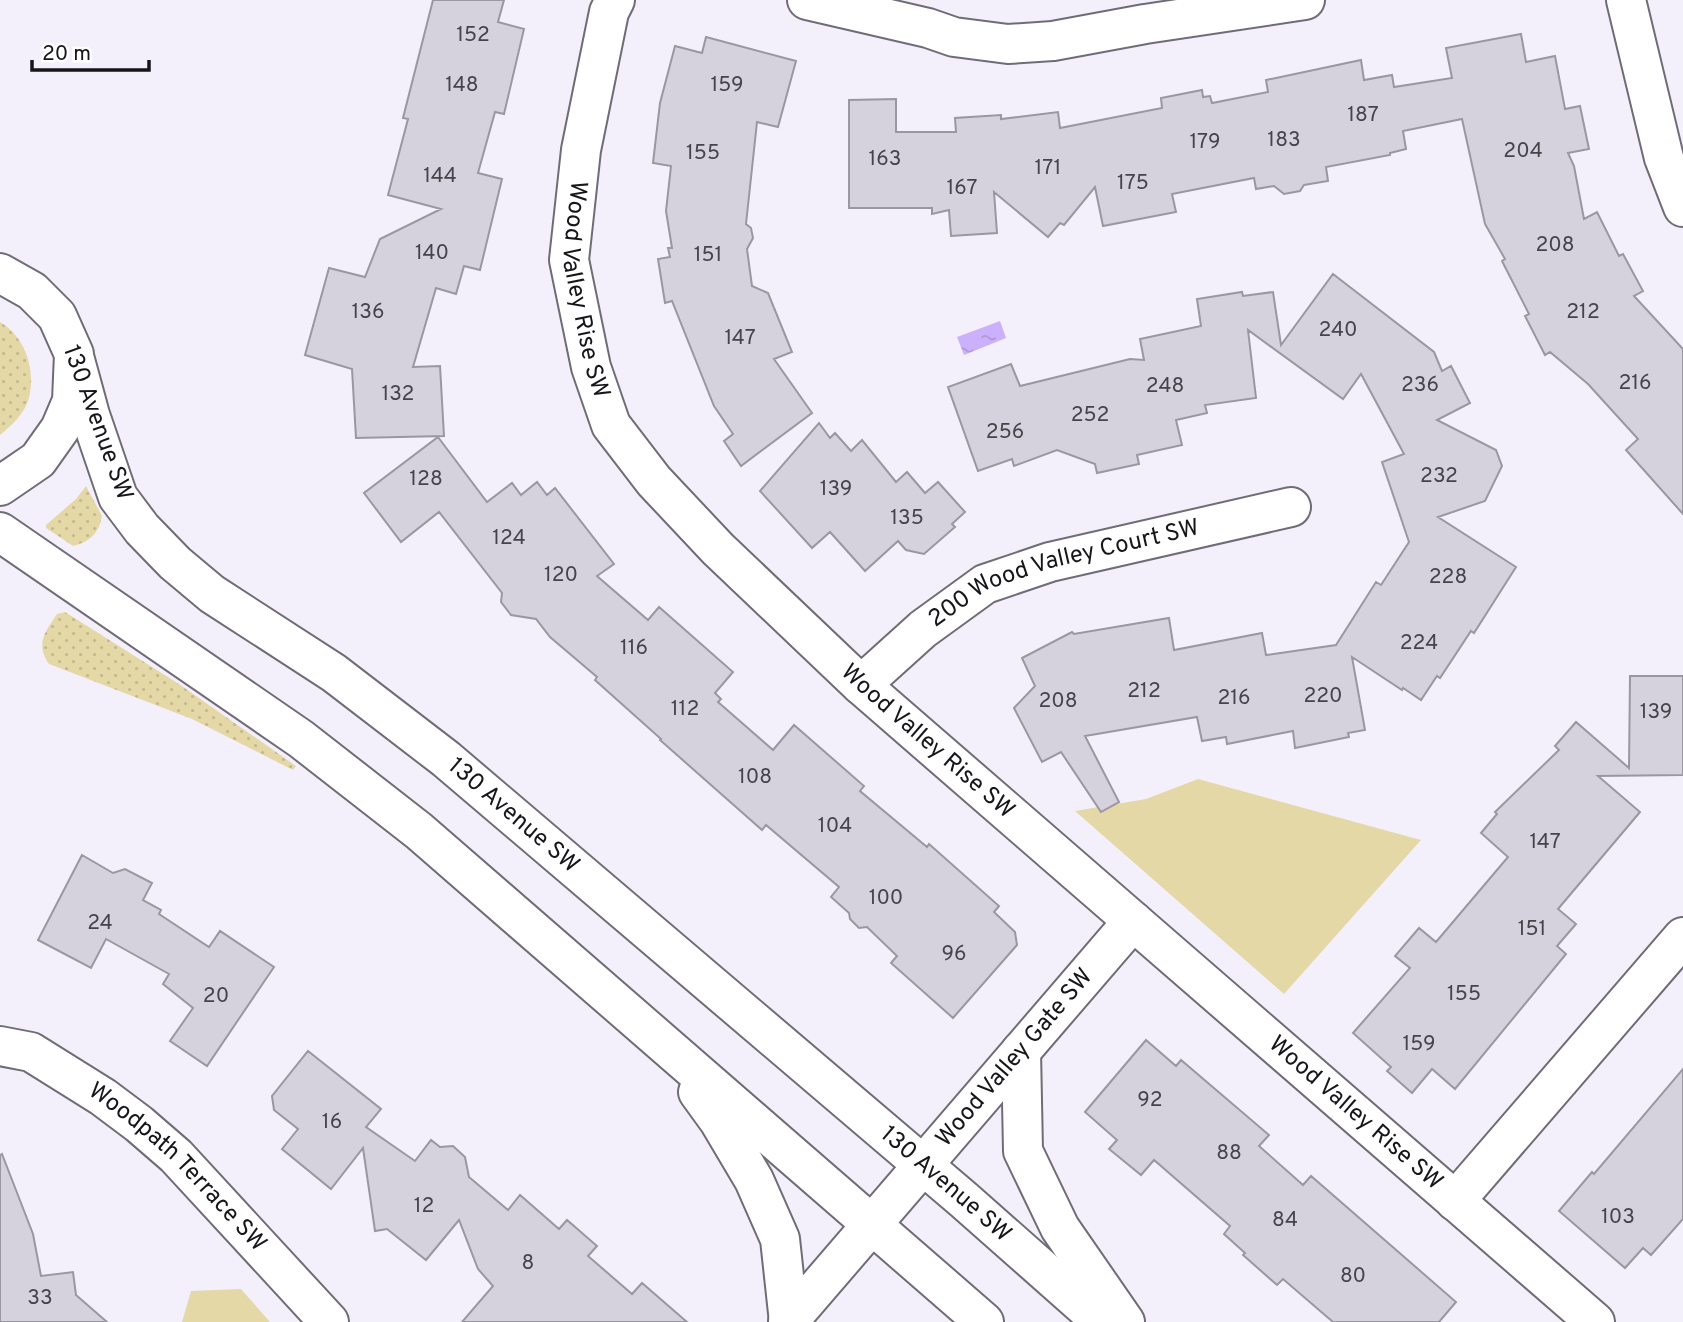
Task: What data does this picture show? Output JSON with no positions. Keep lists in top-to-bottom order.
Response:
{
  "streets": {
    "street": [
      "Wood Valley Rise SW",
      "130 Avenue SW",
      "200 Wood Valley Court SW",
      "Wood Valley Gate SW",
      "Woodpath Terrace SW"
    ]
  },
  "crossings": [
    ["Wood Valley Rise SW", "200 Wood Valley Court SW"],
    ["Wood Valley Rise SW", "Wood Valley Gate SW"],
    ["130 Avenue SW", "Wood Valley Gate SW"]
  ],
  "house_numbers": [
    "152",
    "148",
    "159",
    "187",
    "183",
    "179",
    "204",
    "155",
    "163",
    "171",
    "144",
    "175",
    "167",
    "208",
    "140",
    "151",
    "136",
    "212",
    "240",
    "147",
    "216",
    "236",
    "248",
    "132",
    "252",
    "256",
    "232",
    "128",
    "139",
    "135",
    "124",
    "120",
    "228",
    "224",
    "116",
    "212",
    "220",
    "216",
    "208",
    "112",
    "139",
    "108",
    "104",
    "147",
    "100",
    "24",
    "151",
    "96",
    "155",
    "20",
    "159",
    "92",
    "16",
    "88",
    "12",
    "103",
    "84",
    "8",
    "80",
    "33"
  ],
  "scale_bar": "20 m"
}
